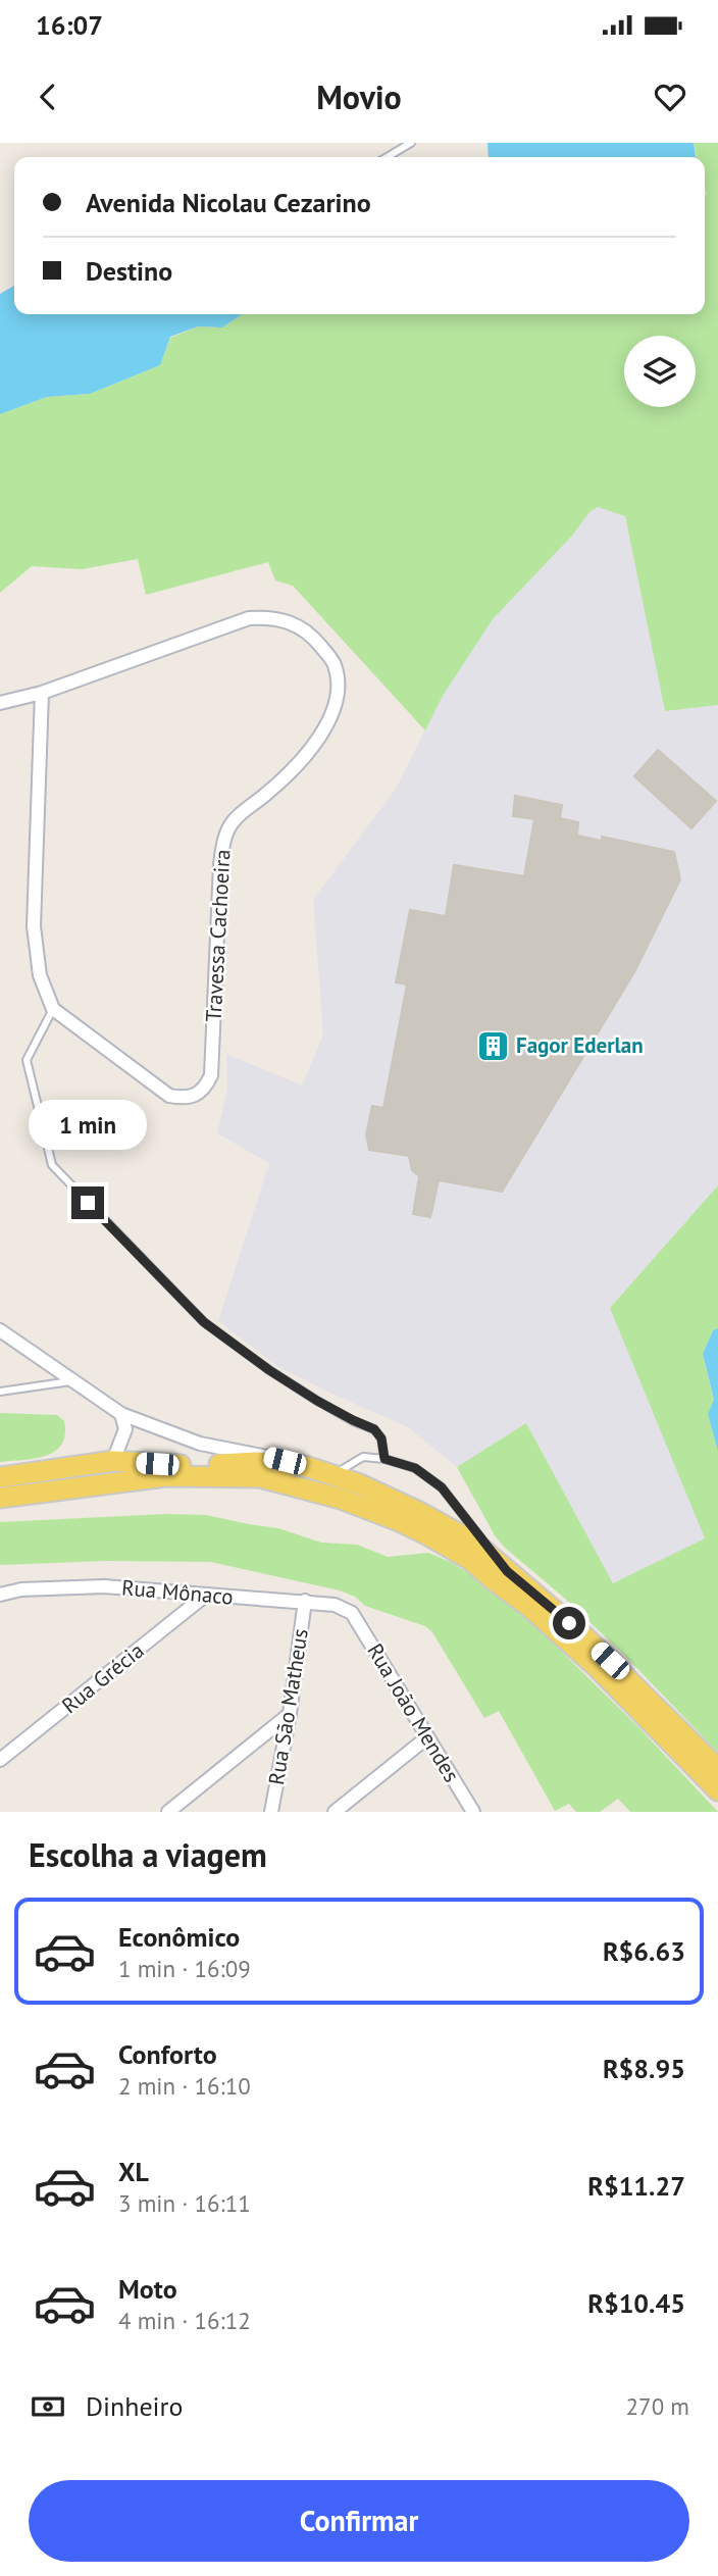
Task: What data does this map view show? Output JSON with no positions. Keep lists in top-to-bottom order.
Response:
{
  "streets": {
    "street": [
      "Travessa Cachoeira",
      "Rua Mônaco",
      "Rua Grécia",
      "Rua São Matheus",
      "Rua João Mendes"
    ]
  },
  "crossings": [
    ["Rua Mônaco", "Rua Grécia"],
    ["Rua Mônaco", "Rua São Matheus"],
    ["Rua Mônaco", "Rua João Mendes"]
  ],
  "places": {
    "building": ["Fagor Ederlan"]
  },
  "page": {
    "status": "16:07",
    "header": "Movio",
    "banner": ["Avenida Nicolau Cezarino", "Destino"],
    "bubble": "1 min",
    "heading": "Escolha a viagem",
    "list": [
      {
        "name": "Econômico",
        "note": "1 min · 16:09",
        "value": "R$6.63"
      },
      {
        "name": "Conforto",
        "note": "2 min · 16:10",
        "value": "R$8.95"
      },
      {
        "name": "XL",
        "note": "3 min · 16:11",
        "value": "R$11.27"
      },
      {
        "name": "Moto",
        "note": "4 min · 16:12",
        "value": "R$10.45"
      }
    ],
    "pay": ["Dinheiro", "270 m"],
    "buttons": "Confirmar"
  }
}
